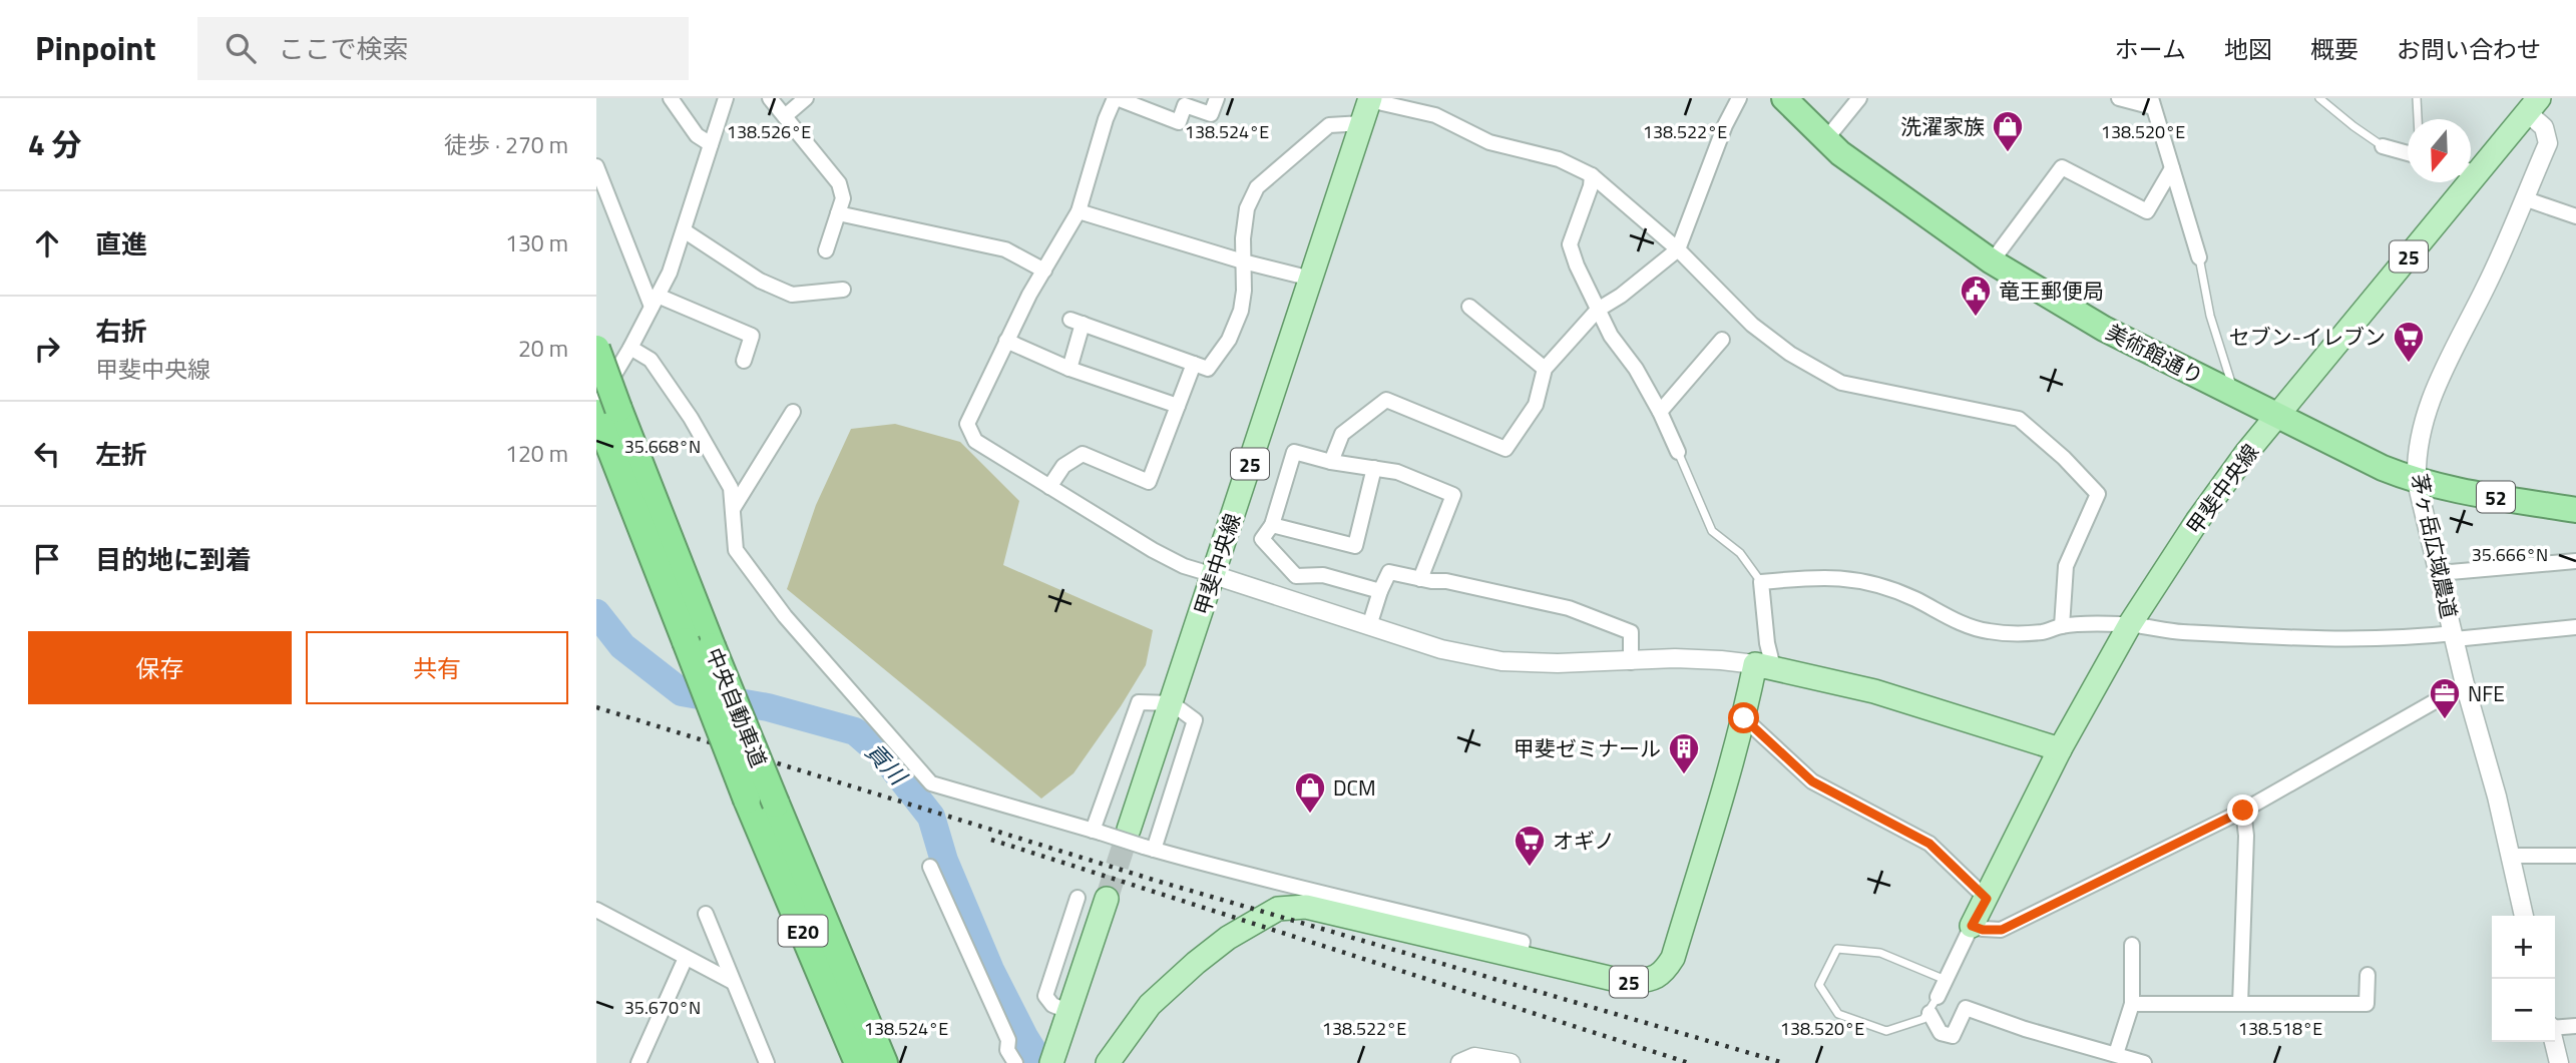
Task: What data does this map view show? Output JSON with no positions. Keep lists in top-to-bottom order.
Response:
{
  "streets": {
    "highway": [
      "美術館通り",
      "52",
      "中央自動車道",
      "E20"
    ],
    "main road": ["25", "甲斐中央線"],
    "street": ["茅ヶ岳広域農道"]
  },
  "crossings": [
    ["美術館通り", "甲斐中央線"],
    ["美術館通り", "茅ヶ岳広域農道"],
    ["甲斐中央線", "茅ヶ岳広域農道"]
  ],
  "water": ["貢川"],
  "places": {
    "shop": ["洗濯家族", "DCM"],
    "public building": ["竜王郵便局"],
    "supermarket": ["セブン-イレブン", "オギノ"],
    "office": ["NFE"],
    "building": ["甲斐ゼミナール"]
  },
  "north": "bottom",
  "page": {
    "header": "Pinpoint",
    "search": "ここで検索",
    "nav": [
      "ホーム",
      "地図",
      "概要",
      "お問い合わせ"
    ],
    "heading": ["4 分", "徒歩 · 270 m"],
    "list": [
      ["直進", "130 m"],
      ["右折", "甲斐中央線", "20 m"],
      ["左折", "120 m"],
      "目的地に到着"
    ],
    "buttons": ["保存", "共有"],
    "map_buttons": ["+", "−"]
  },
  "coordinates": [
    "138.524°E",
    "138.522°E",
    "138.526°E",
    "138.520°E",
    "35.668°N",
    "35.666°N",
    "35.670°N",
    "138.518°E"
  ]
}
